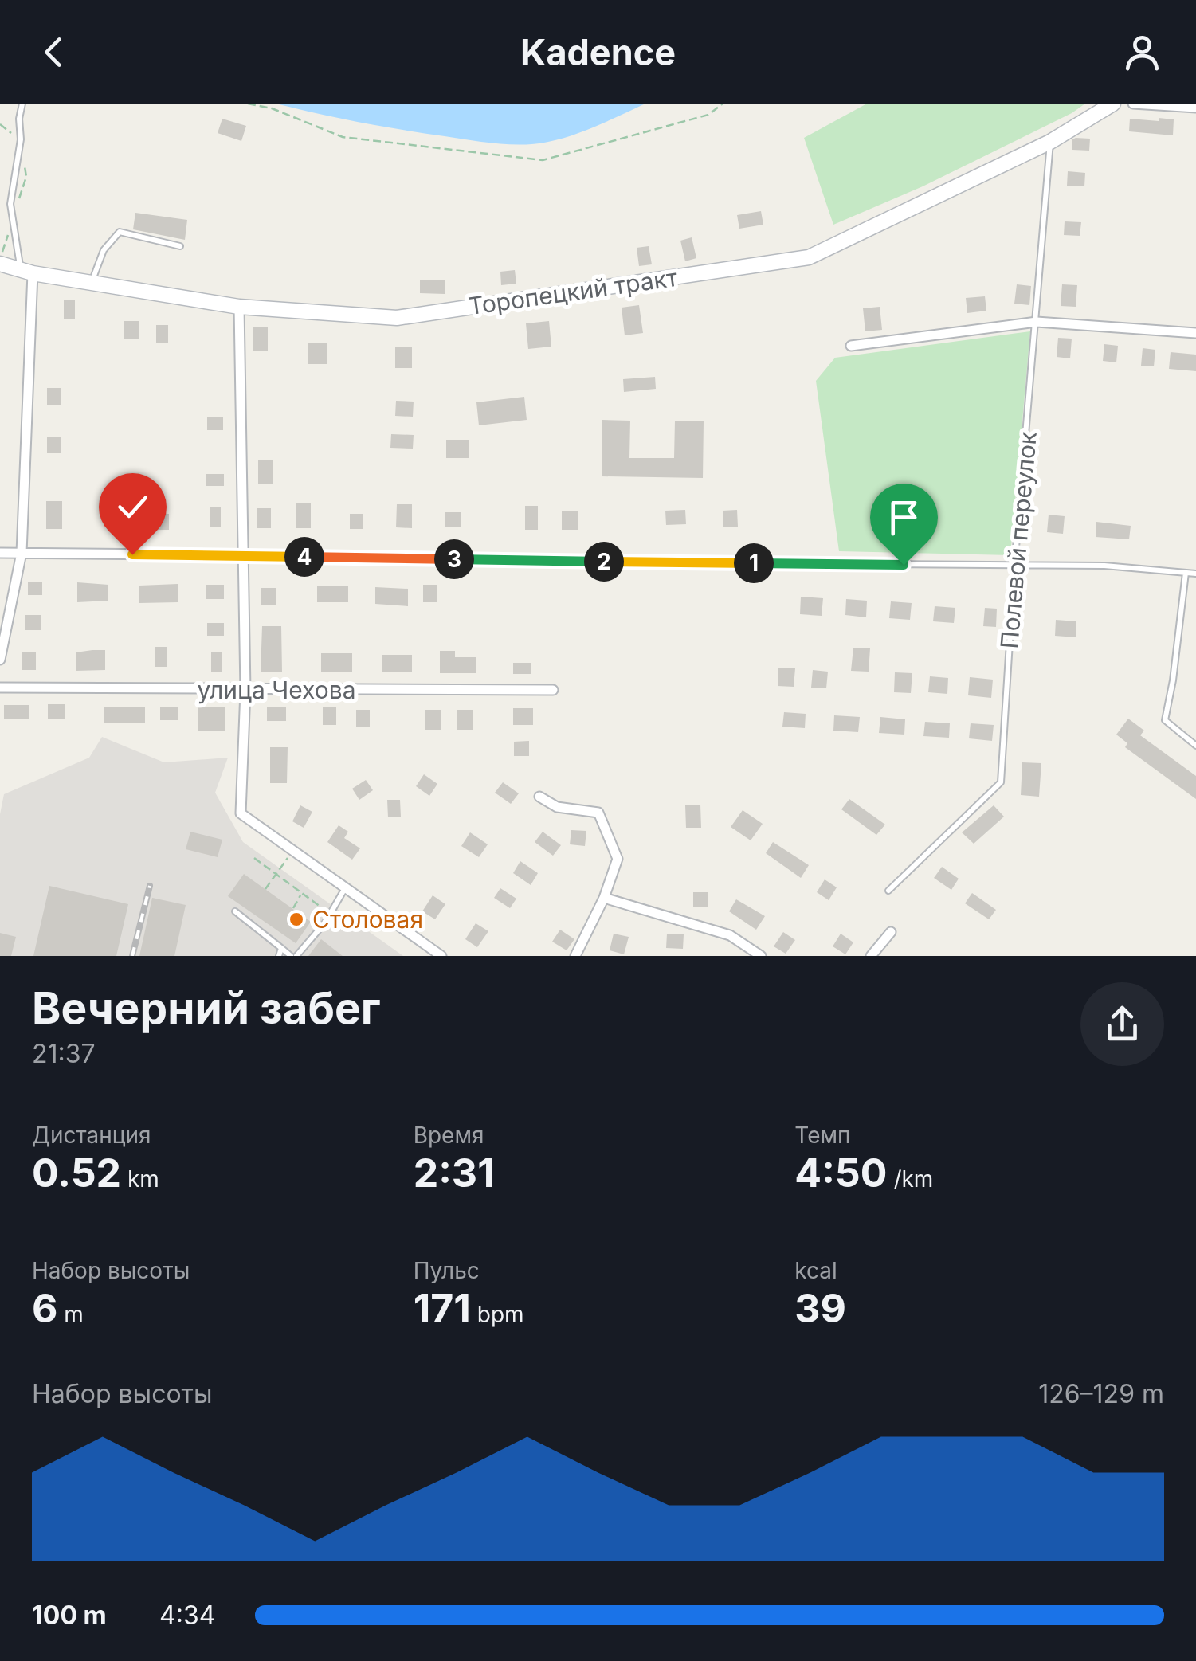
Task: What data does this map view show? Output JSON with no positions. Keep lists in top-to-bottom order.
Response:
{
  "streets": {
    "main road": ["Торопецкий тракт"],
    "street": ["улица Чехова"],
    "lane": ["Полевой переулок"]
  },
  "crossings": [
    ["Торопецкий тракт", "Полевой переулок"]
  ],
  "places": ["Столовая"],
  "page": {
    "header": "Kadence",
    "pins": [
      "4",
      "3",
      "2",
      "1"
    ],
    "heading": ["Вечерний забег", "21:37"],
    "stats": [
      ["Дистанция", "0.52 km"],
      ["Время", "2:31"],
      ["Темп", "4:50 /km"],
      ["Набор высоты", "6 m"],
      ["Пульс", "171 bpm"],
      ["kcal", "39"]
    ],
    "chart": ["Набор высоты", "126–129 m"],
    "list": [
      {
        "name": "100 m",
        "note": "4:34"
      }
    ]
  }
}
